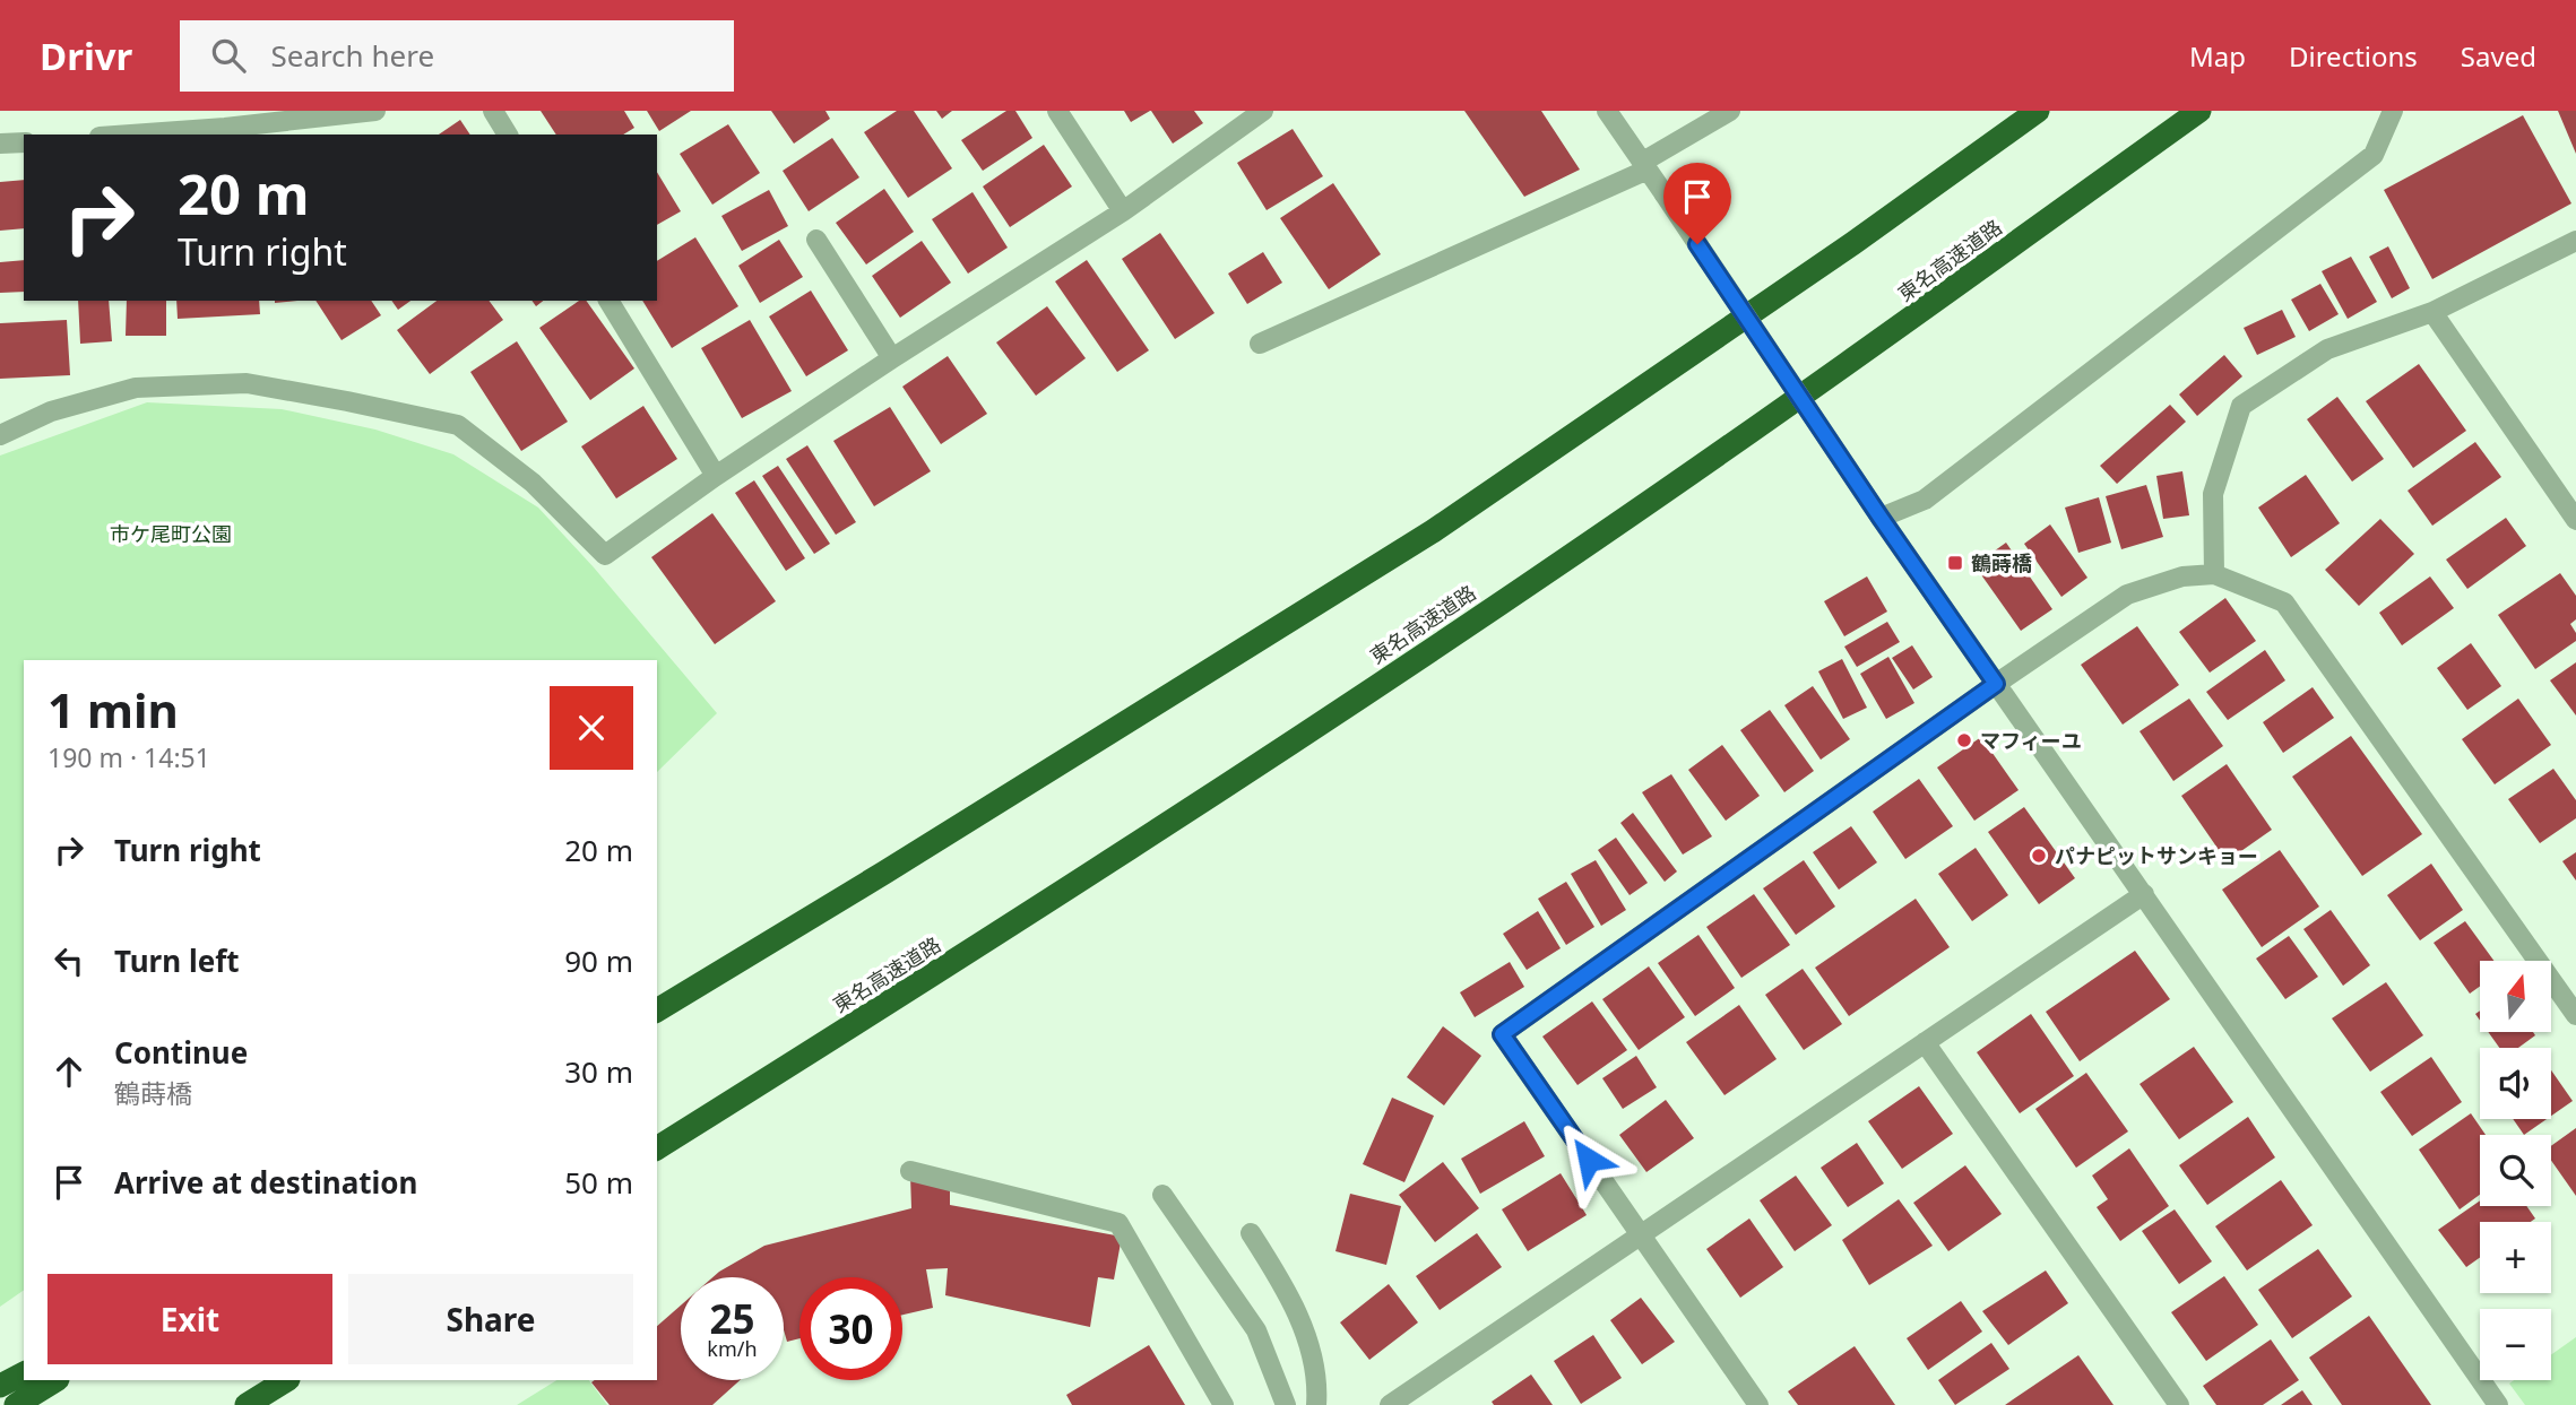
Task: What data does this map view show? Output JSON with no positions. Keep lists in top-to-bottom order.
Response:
{
  "streets": {
    "highway": ["東名高速道路"]
  },
  "parks": ["市ケ尾町公園"],
  "places": {
    "transit": ["鶴蒔橋"],
    "other": ["マフィーユ", "パナピットサンキョー"]
  },
  "north": "top",
  "page": {
    "header": "Drivr",
    "search": "Search here",
    "nav": ["Map", "Directions", "Saved"],
    "turn": ["20 m", "Turn right"],
    "heading": ["1 min", "190 m · 14:51"],
    "list": [
      {
        "name": "Turn right",
        "value": "20 m"
      },
      {
        "name": "Turn left",
        "value": "90 m"
      },
      {
        "name": "Continue",
        "note": "鶴蒔橋",
        "value": "30 m"
      },
      {
        "name": "Arrive at destination",
        "value": "50 m"
      }
    ],
    "map_buttons": ["+", "−"],
    "buttons": ["Exit", "Share"],
    "speed": "25 km/h",
    "limit": "30"
  }
}
